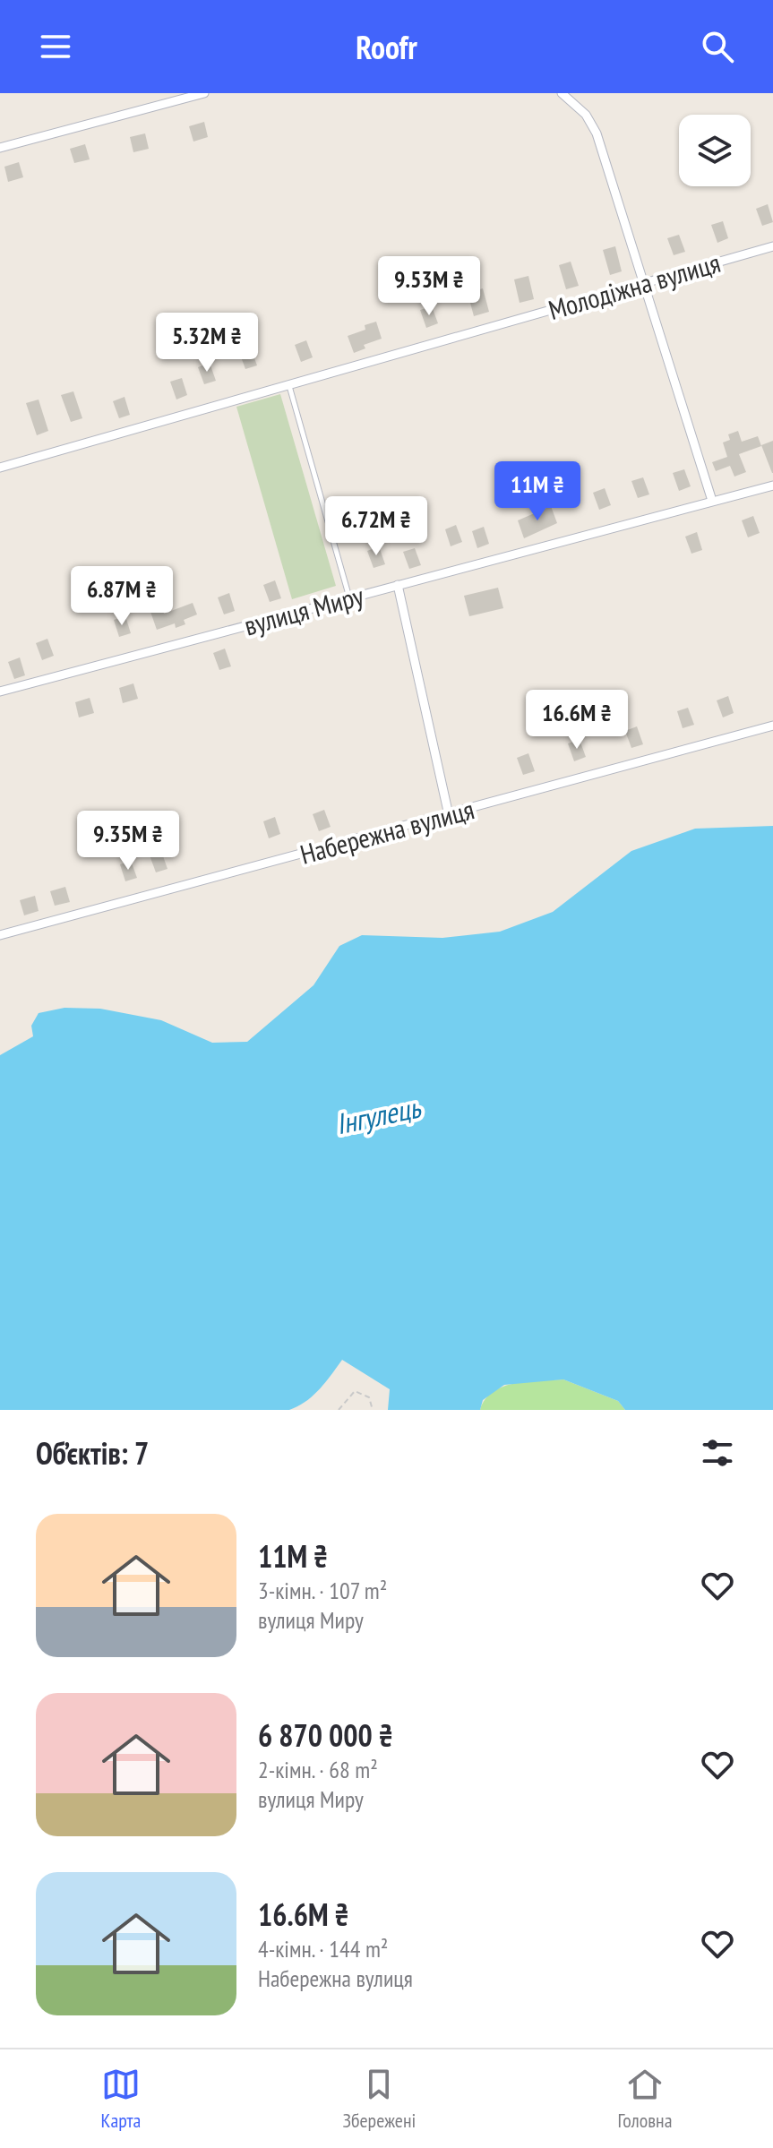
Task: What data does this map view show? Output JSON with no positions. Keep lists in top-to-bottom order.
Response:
{
  "streets": {
    "street": ["Молодіжна вулиця", "вулиця Миру", "Набережна вулиця"]
  },
  "water": ["Інгулець"],
  "page": {
    "header": "Roofr",
    "price": [
      "9.53M ₴",
      "5.32M ₴",
      "11M ₴",
      "6.72M ₴",
      "6.87M ₴",
      "16.6M ₴",
      "9.35M ₴"
    ],
    "heading": "Об’єктів: 7",
    "list": [
      {
        "name": "11M ₴",
        "note": "3-кімн. · 107 m² · вулиця Миру"
      },
      {
        "name": "6 870 000 ₴",
        "note": "2-кімн. · 68 m² · вулиця Миру"
      },
      {
        "name": "16.6M ₴",
        "note": "4-кімн. · 144 m² · Набережна вулиця"
      }
    ],
    "tabs": ["Карта", "Збережені", "Головна"]
  }
}
